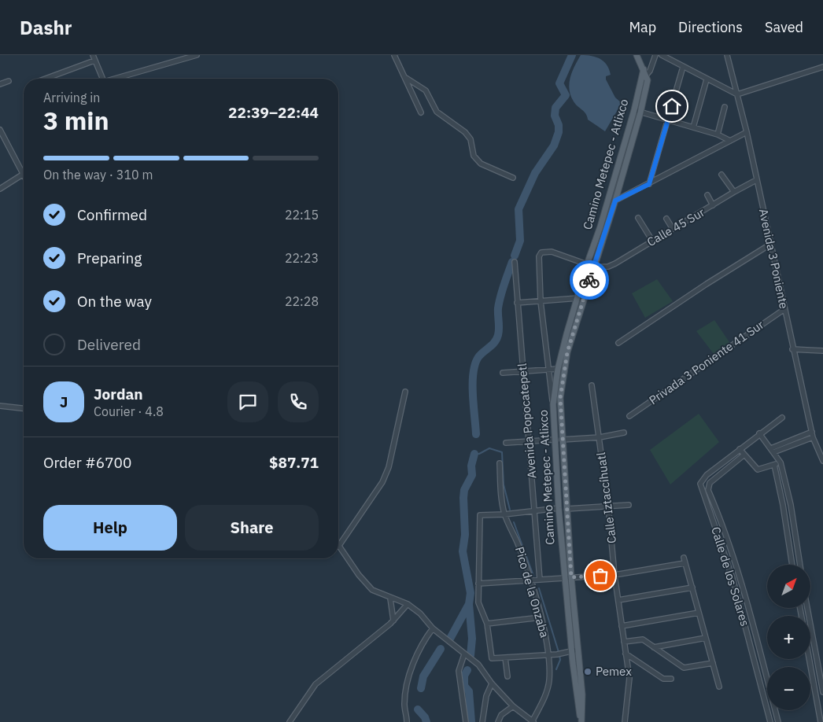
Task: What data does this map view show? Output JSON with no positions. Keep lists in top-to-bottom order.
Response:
{
  "streets": {
    "main road": ["Camino Metepec - Atlixco"],
    "street": [
      "Calle 45 Sur",
      "Avenida 3 Poniente",
      "Privada 3 Poniente 41 Sur",
      "Avenida Popocatepetl",
      "Calle Iztaccíhuatl",
      "Calle de los Solares",
      "Pico de la Onzaba"
    ]
  },
  "crossings": [
    ["Calle 45 Sur", "Avenida 3 Poniente"],
    ["Avenida 3 Poniente", "Privada 3 Poniente 41 Sur"]
  ],
  "places": ["Pemex"],
  "north": "top right",
  "page": {
    "header": "Dashr",
    "nav": ["Map", "Directions", "Saved"],
    "heading": ["3 min", "Arriving in", "22:39–22:44"],
    "panel": [
      "Jordan",
      "Courier · 4.8",
      "Order #6700",
      "$87.71"
    ],
    "bar": "On the way · 310 m",
    "list": [
      ["Confirmed", "22:15"],
      ["Preparing", "22:23"],
      ["On the way", "22:28"],
      "Delivered"
    ],
    "round": "J",
    "buttons": ["Help", "Share"],
    "map_buttons": ["+", "−"]
  }
}
